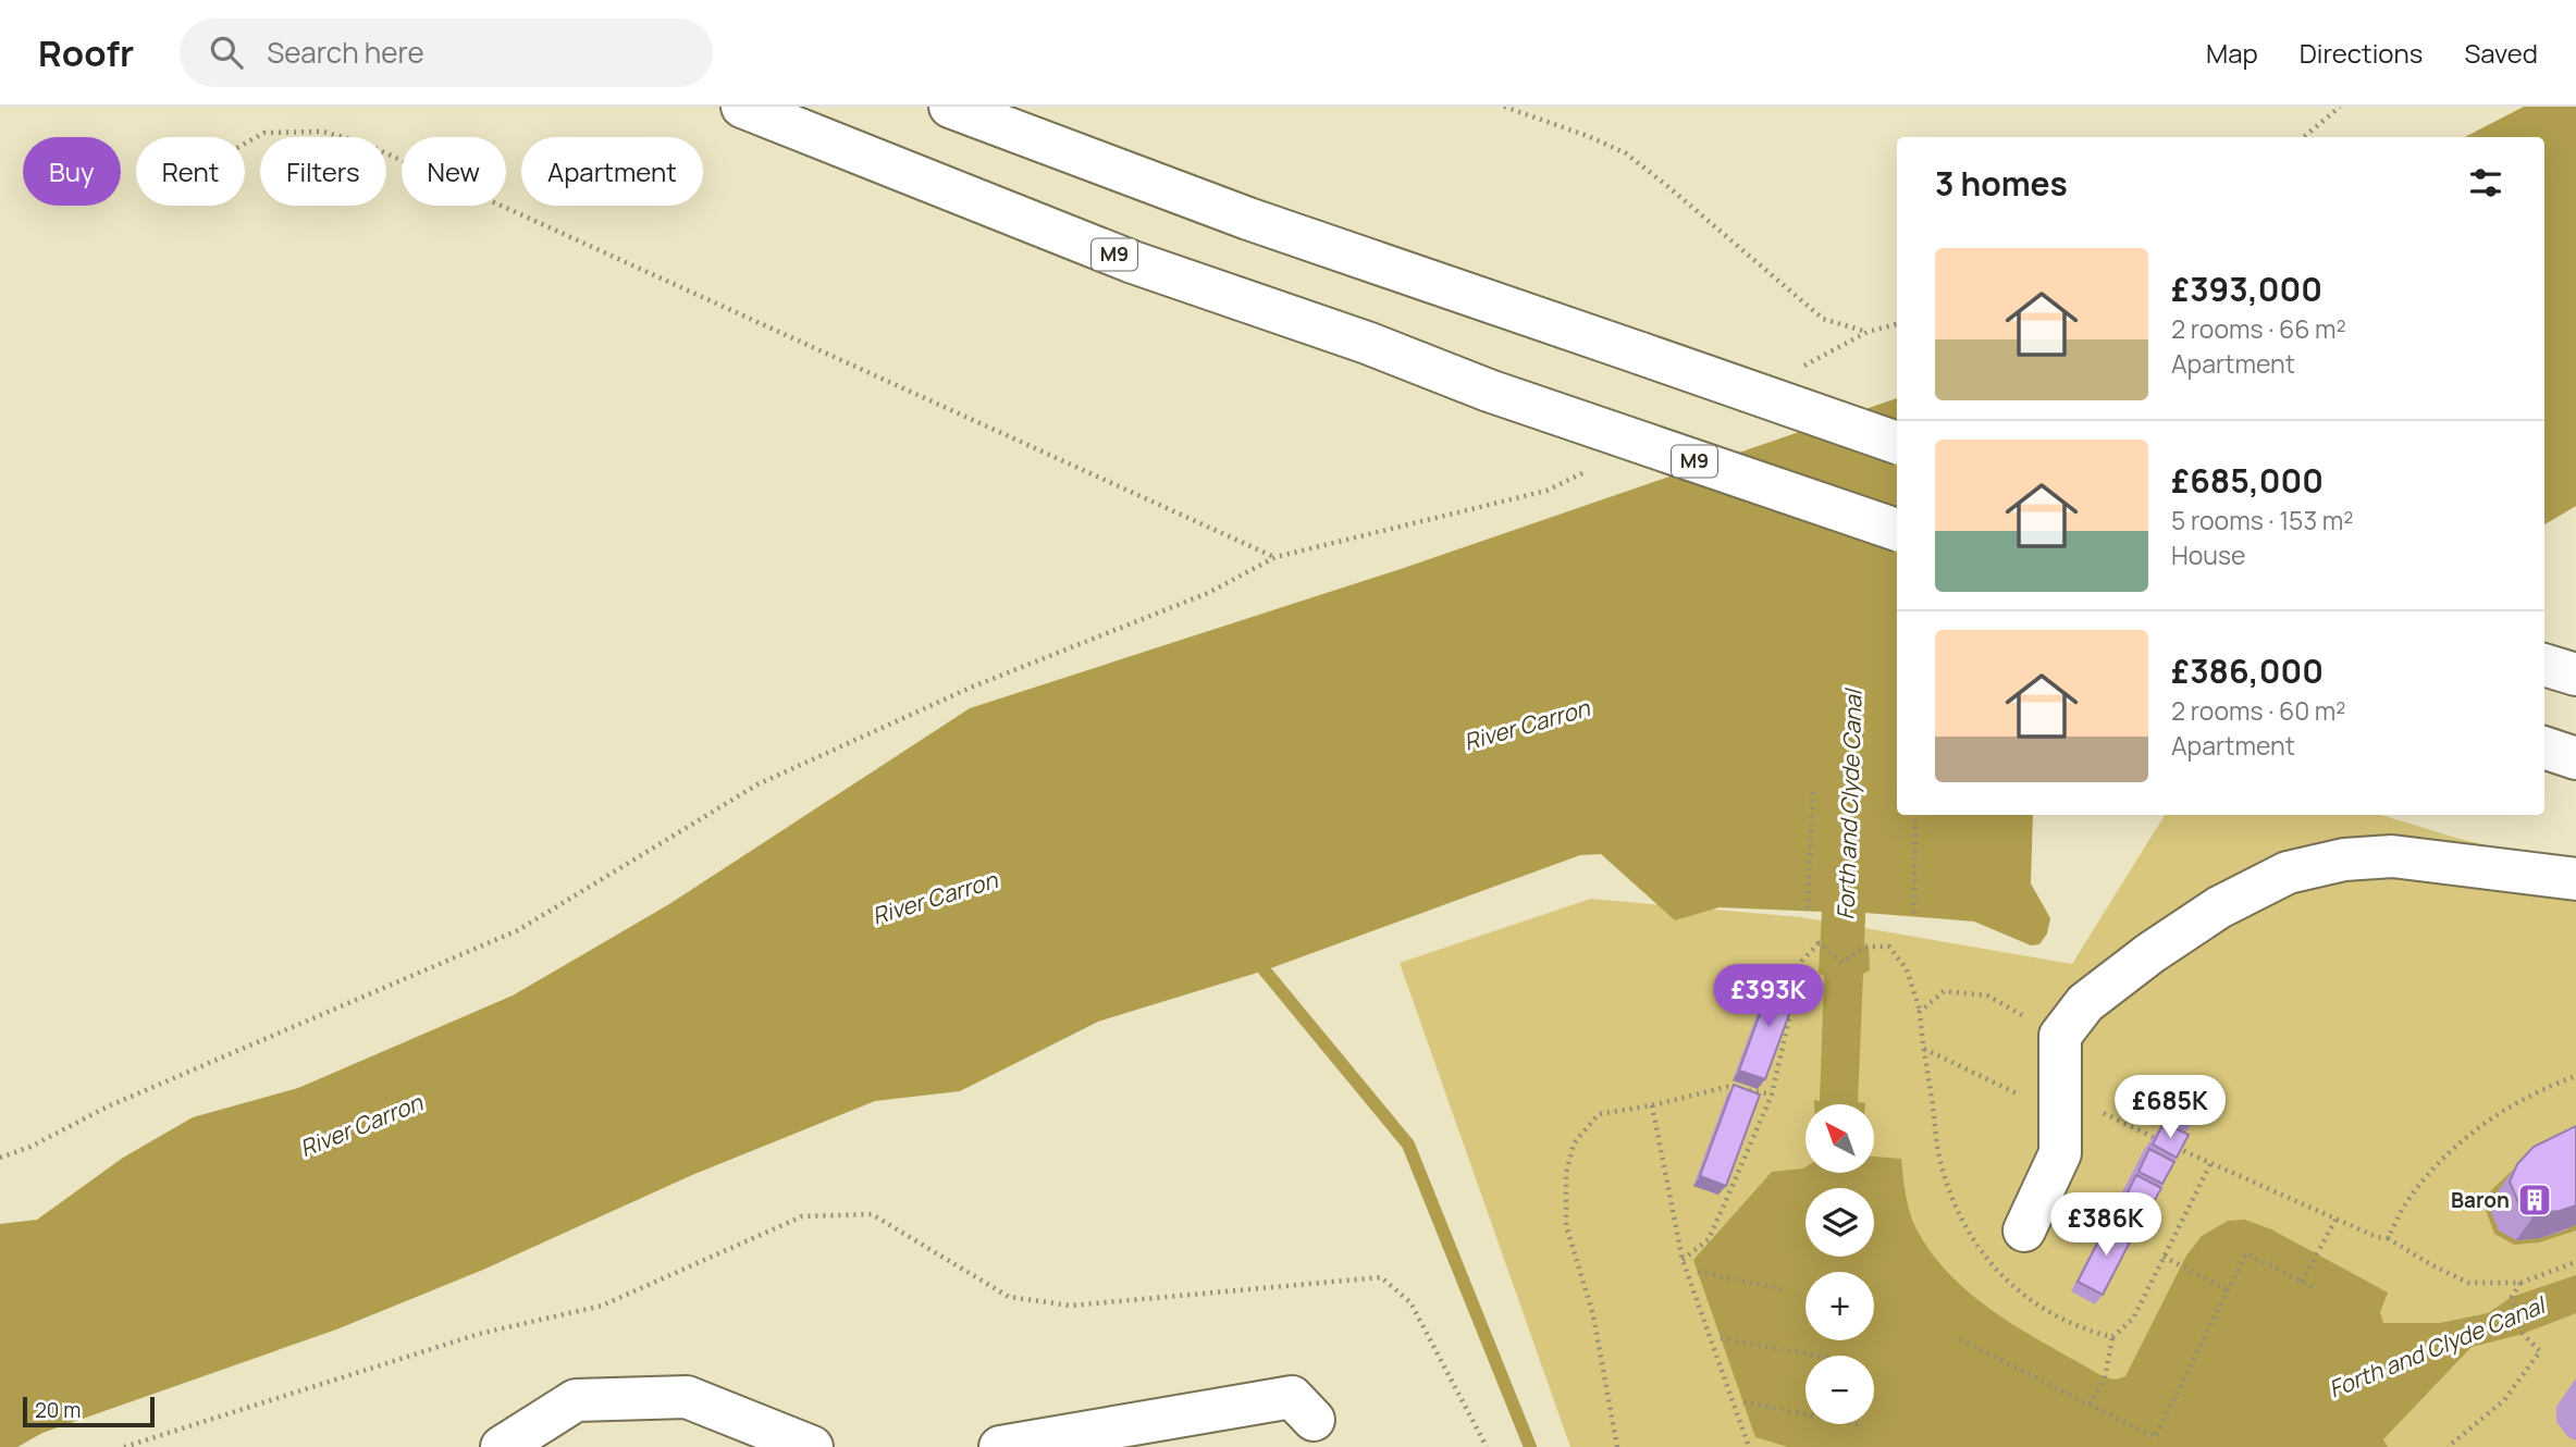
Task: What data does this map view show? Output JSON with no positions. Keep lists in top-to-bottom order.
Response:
{
  "streets": {
    "main road": ["M9"]
  },
  "water": ["River Carron", "Forth and Clyde Canal"],
  "places": {
    "building": ["Baron"]
  },
  "scale_bar": "20 m",
  "north": "top left",
  "page": {
    "header": "Roofr",
    "search": "Search here",
    "nav": ["Map", "Directions", "Saved"],
    "chip": [
      "Buy",
      "Rent",
      "Filters",
      "New",
      "Apartment"
    ],
    "heading": "3 homes",
    "list": [
      {
        "name": "£393,000",
        "note": "2 rooms · 66 m² · Apartment"
      },
      {
        "name": "£685,000",
        "note": "5 rooms · 153 m² · House"
      },
      {
        "name": "£386,000",
        "note": "2 rooms · 60 m² · Apartment"
      }
    ],
    "price": ["£393K", "£685K", "£386K"],
    "map_buttons": ["+", "−"],
    "scale": "20 m"
  }
}
